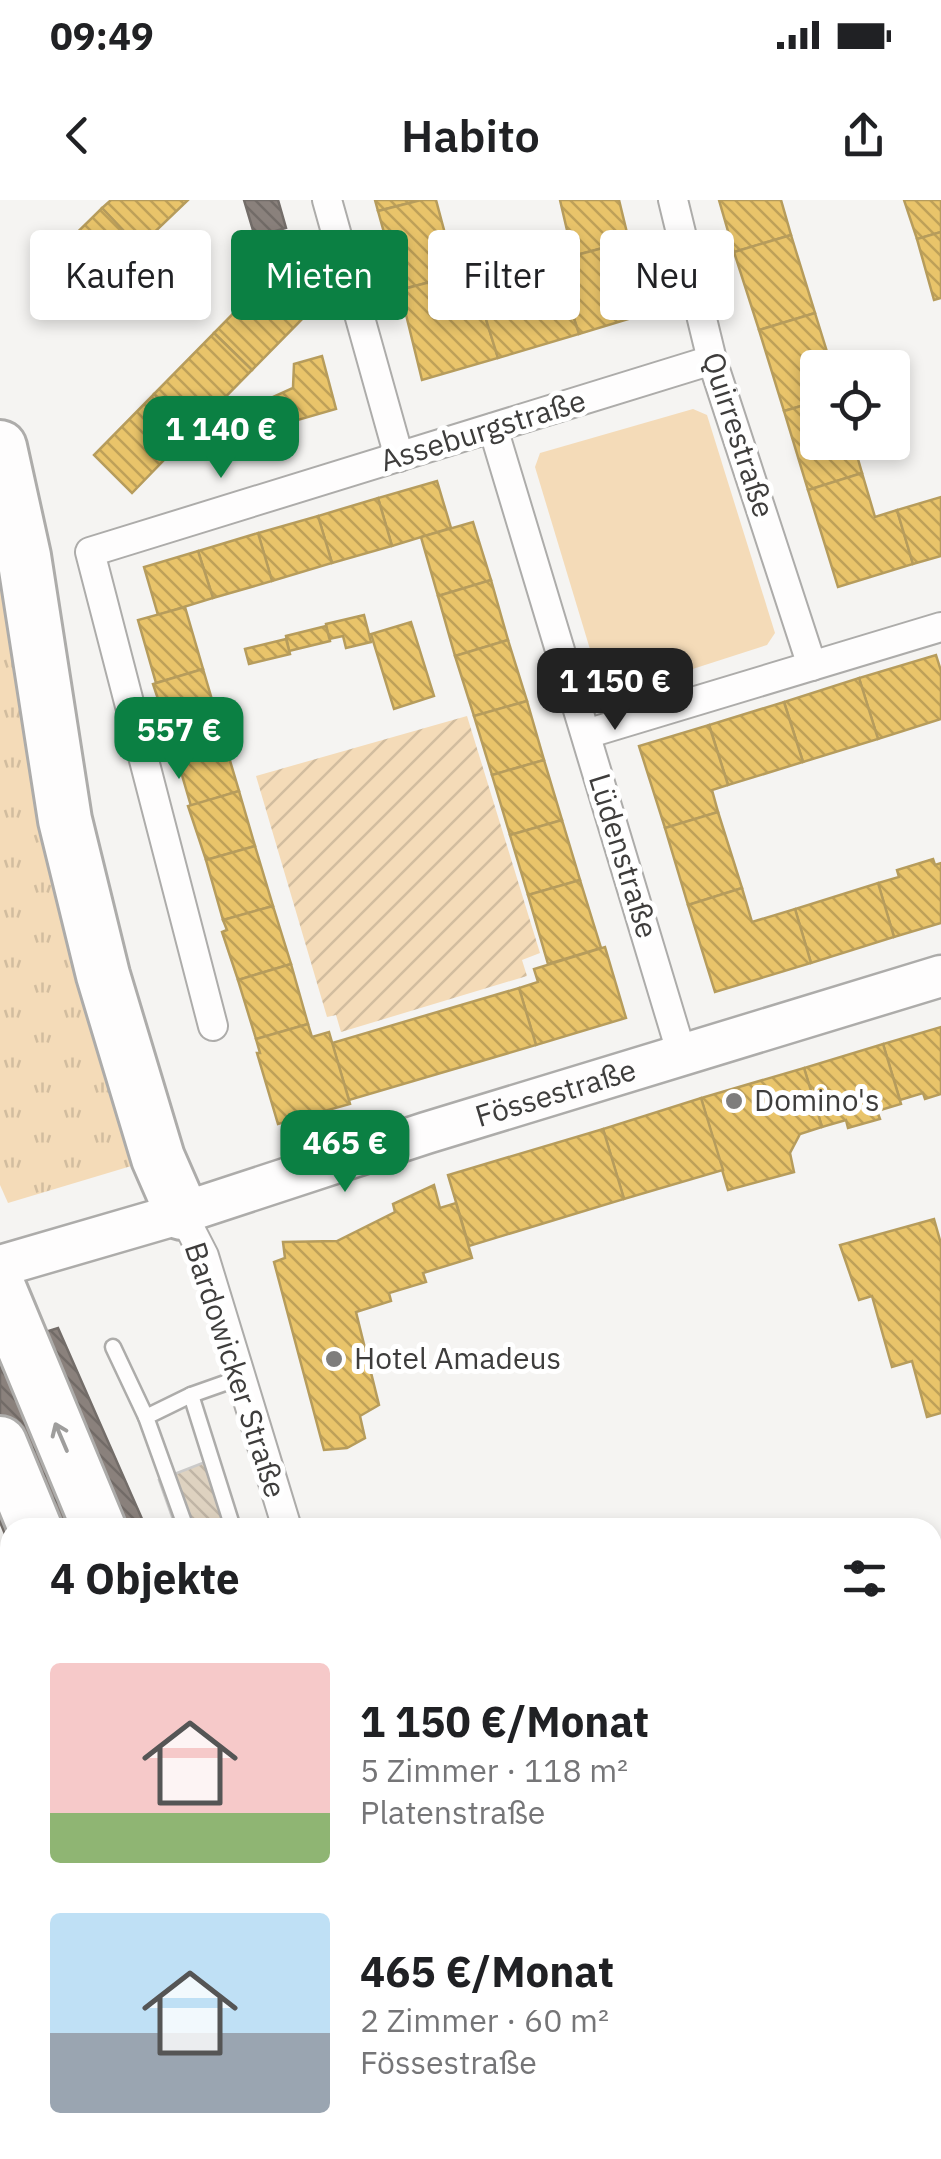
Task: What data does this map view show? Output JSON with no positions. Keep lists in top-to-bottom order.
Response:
{
  "streets": {
    "street": [
      "Asseburgstraße",
      "Quirrestraße",
      "Lüdenstraße",
      "Fössestraße",
      "Bardowicker Straße"
    ]
  },
  "crossings": [
    ["Asseburgstraße", "Quirrestraße"],
    ["Asseburgstraße", "Lüdenstraße"],
    ["Lüdenstraße", "Fössestraße"],
    ["Fössestraße", "Bardowicker Straße"]
  ],
  "places": ["Domino's", "Hotel Amadeus"],
  "page": {
    "status": "09:49",
    "header": "Habito",
    "chip": [
      "Kaufen",
      "Mieten",
      "Filter",
      "Neu"
    ],
    "price": [
      "1 140 €",
      "1 150 €",
      "557 €",
      "465 €"
    ],
    "heading": "4 Objekte",
    "list": [
      {
        "name": "1 150 €/Monat",
        "note": "5 Zimmer · 118 m² · Platenstraße"
      },
      {
        "name": "465 €/Monat",
        "note": "2 Zimmer · 60 m² · Fössestraße"
      }
    ]
  }
}
